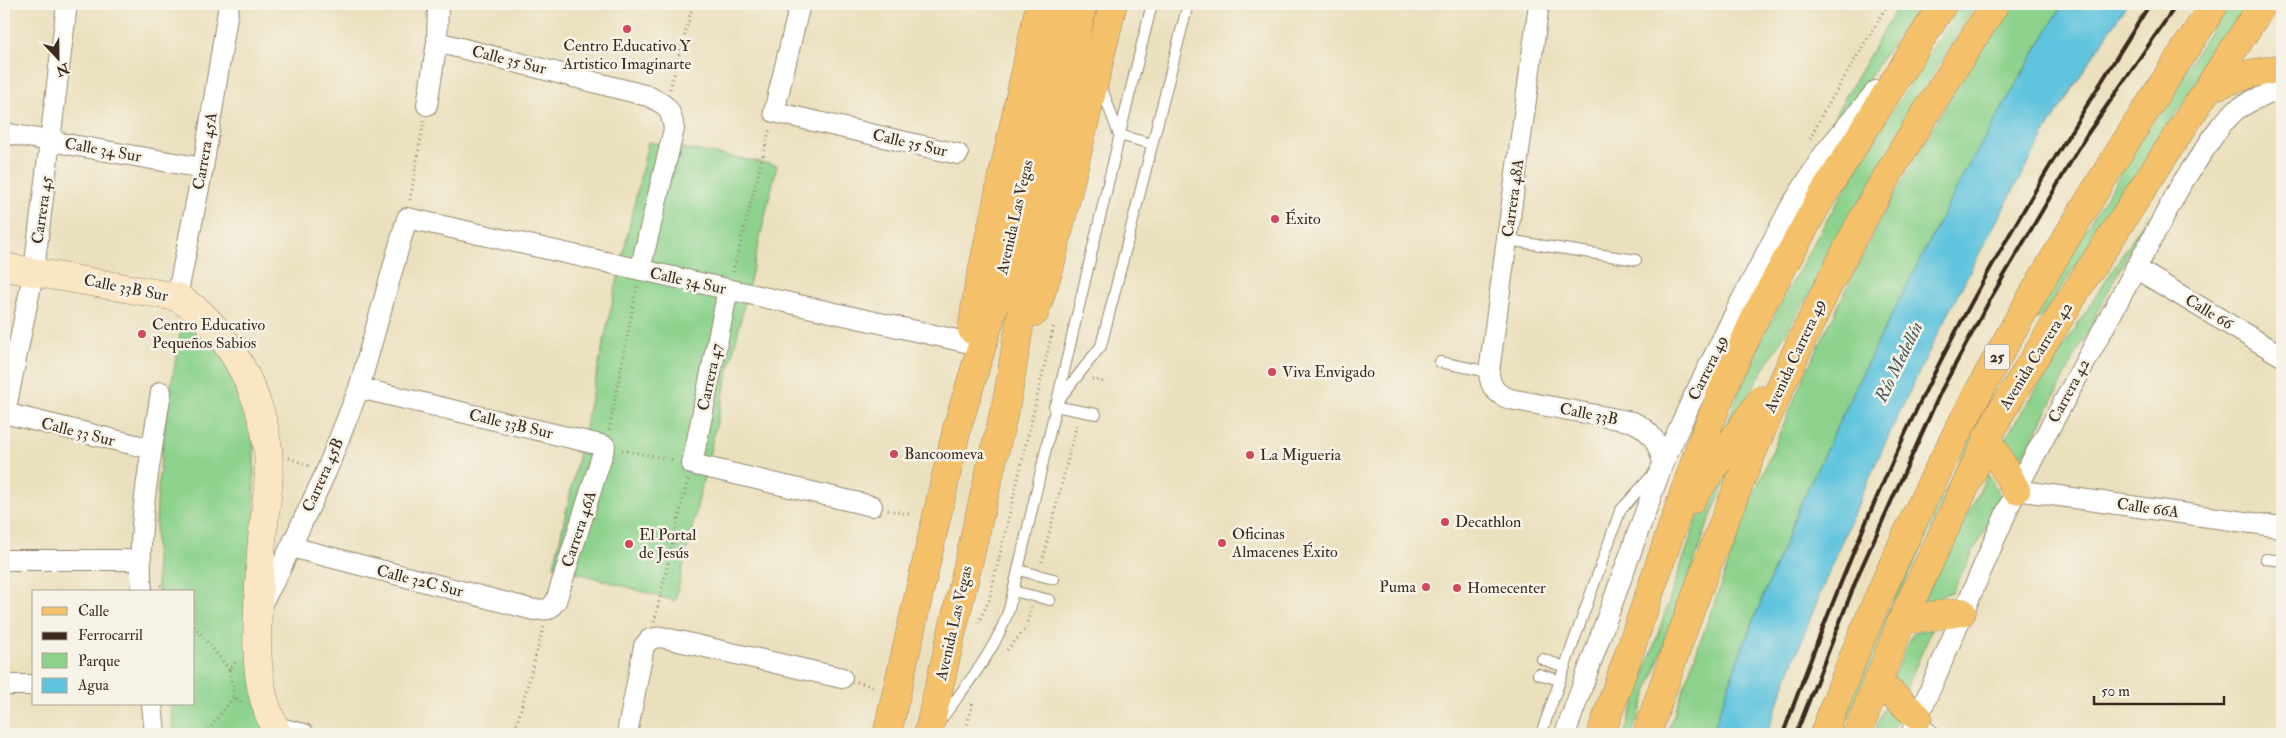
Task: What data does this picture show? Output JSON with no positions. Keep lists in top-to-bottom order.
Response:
{
  "streets": {
    "main road": [
      "Avenida Las Vegas",
      "Avenida Carrera 49",
      "Avenida Carrera 42",
      "25"
    ],
    "street": [
      "Calle 35 Sur",
      "Calle 34 Sur",
      "Carrera 45A",
      "Carrera 48A",
      "Carrera 45",
      "Calle 33B Sur",
      "Calle 66",
      "Carrera 49",
      "Carrera 47",
      "Carrera 42",
      "Calle 33B",
      "Calle 33 Sur",
      "Carrera 45B",
      "Calle 66A",
      "Carrera 46A",
      "Calle 32C Sur"
    ]
  },
  "crossings": [
    ["Calle 34 Sur", "Carrera 45A"],
    ["Calle 34 Sur", "Carrera 45"],
    ["Calle 34 Sur", "Avenida Las Vegas"],
    ["Calle 34 Sur", "Carrera 47"],
    ["Calle 34 Sur", "Carrera 45B"],
    ["Carrera 45A", "Calle 33B Sur"],
    ["Carrera 48A", "Calle 33B"],
    ["Carrera 45", "Calle 33B Sur"],
    ["Carrera 45", "Calle 33 Sur"],
    ["Calle 33B Sur", "Carrera 45B"],
    ["Calle 33B Sur", "Carrera 46A"],
    ["Calle 66", "Carrera 42"],
    ["Carrera 49", "Calle 33B"],
    ["Carrera 42", "Calle 66A"],
    ["Carrera 45B", "Calle 32C Sur"],
    ["Carrera 46A", "Calle 32C Sur"]
  ],
  "water": ["Río Medellín"],
  "places": [
    "Centro Educativo Y Artistico Imaginarte",
    "Éxito",
    "Centro Educativo Pequeños Sabios",
    "Viva Envigado",
    "Bancoomeva",
    "La Migueria",
    "Decathlon",
    "Oficinas Almacenes Éxito",
    "El Portal de Jesús",
    "Puma",
    "Homecenter"
  ],
  "legend": [
    "Calle",
    "Ferrocarril",
    "Parque",
    "Agua"
  ],
  "scale_bar": "50 m",
  "north": "bottom"
}
